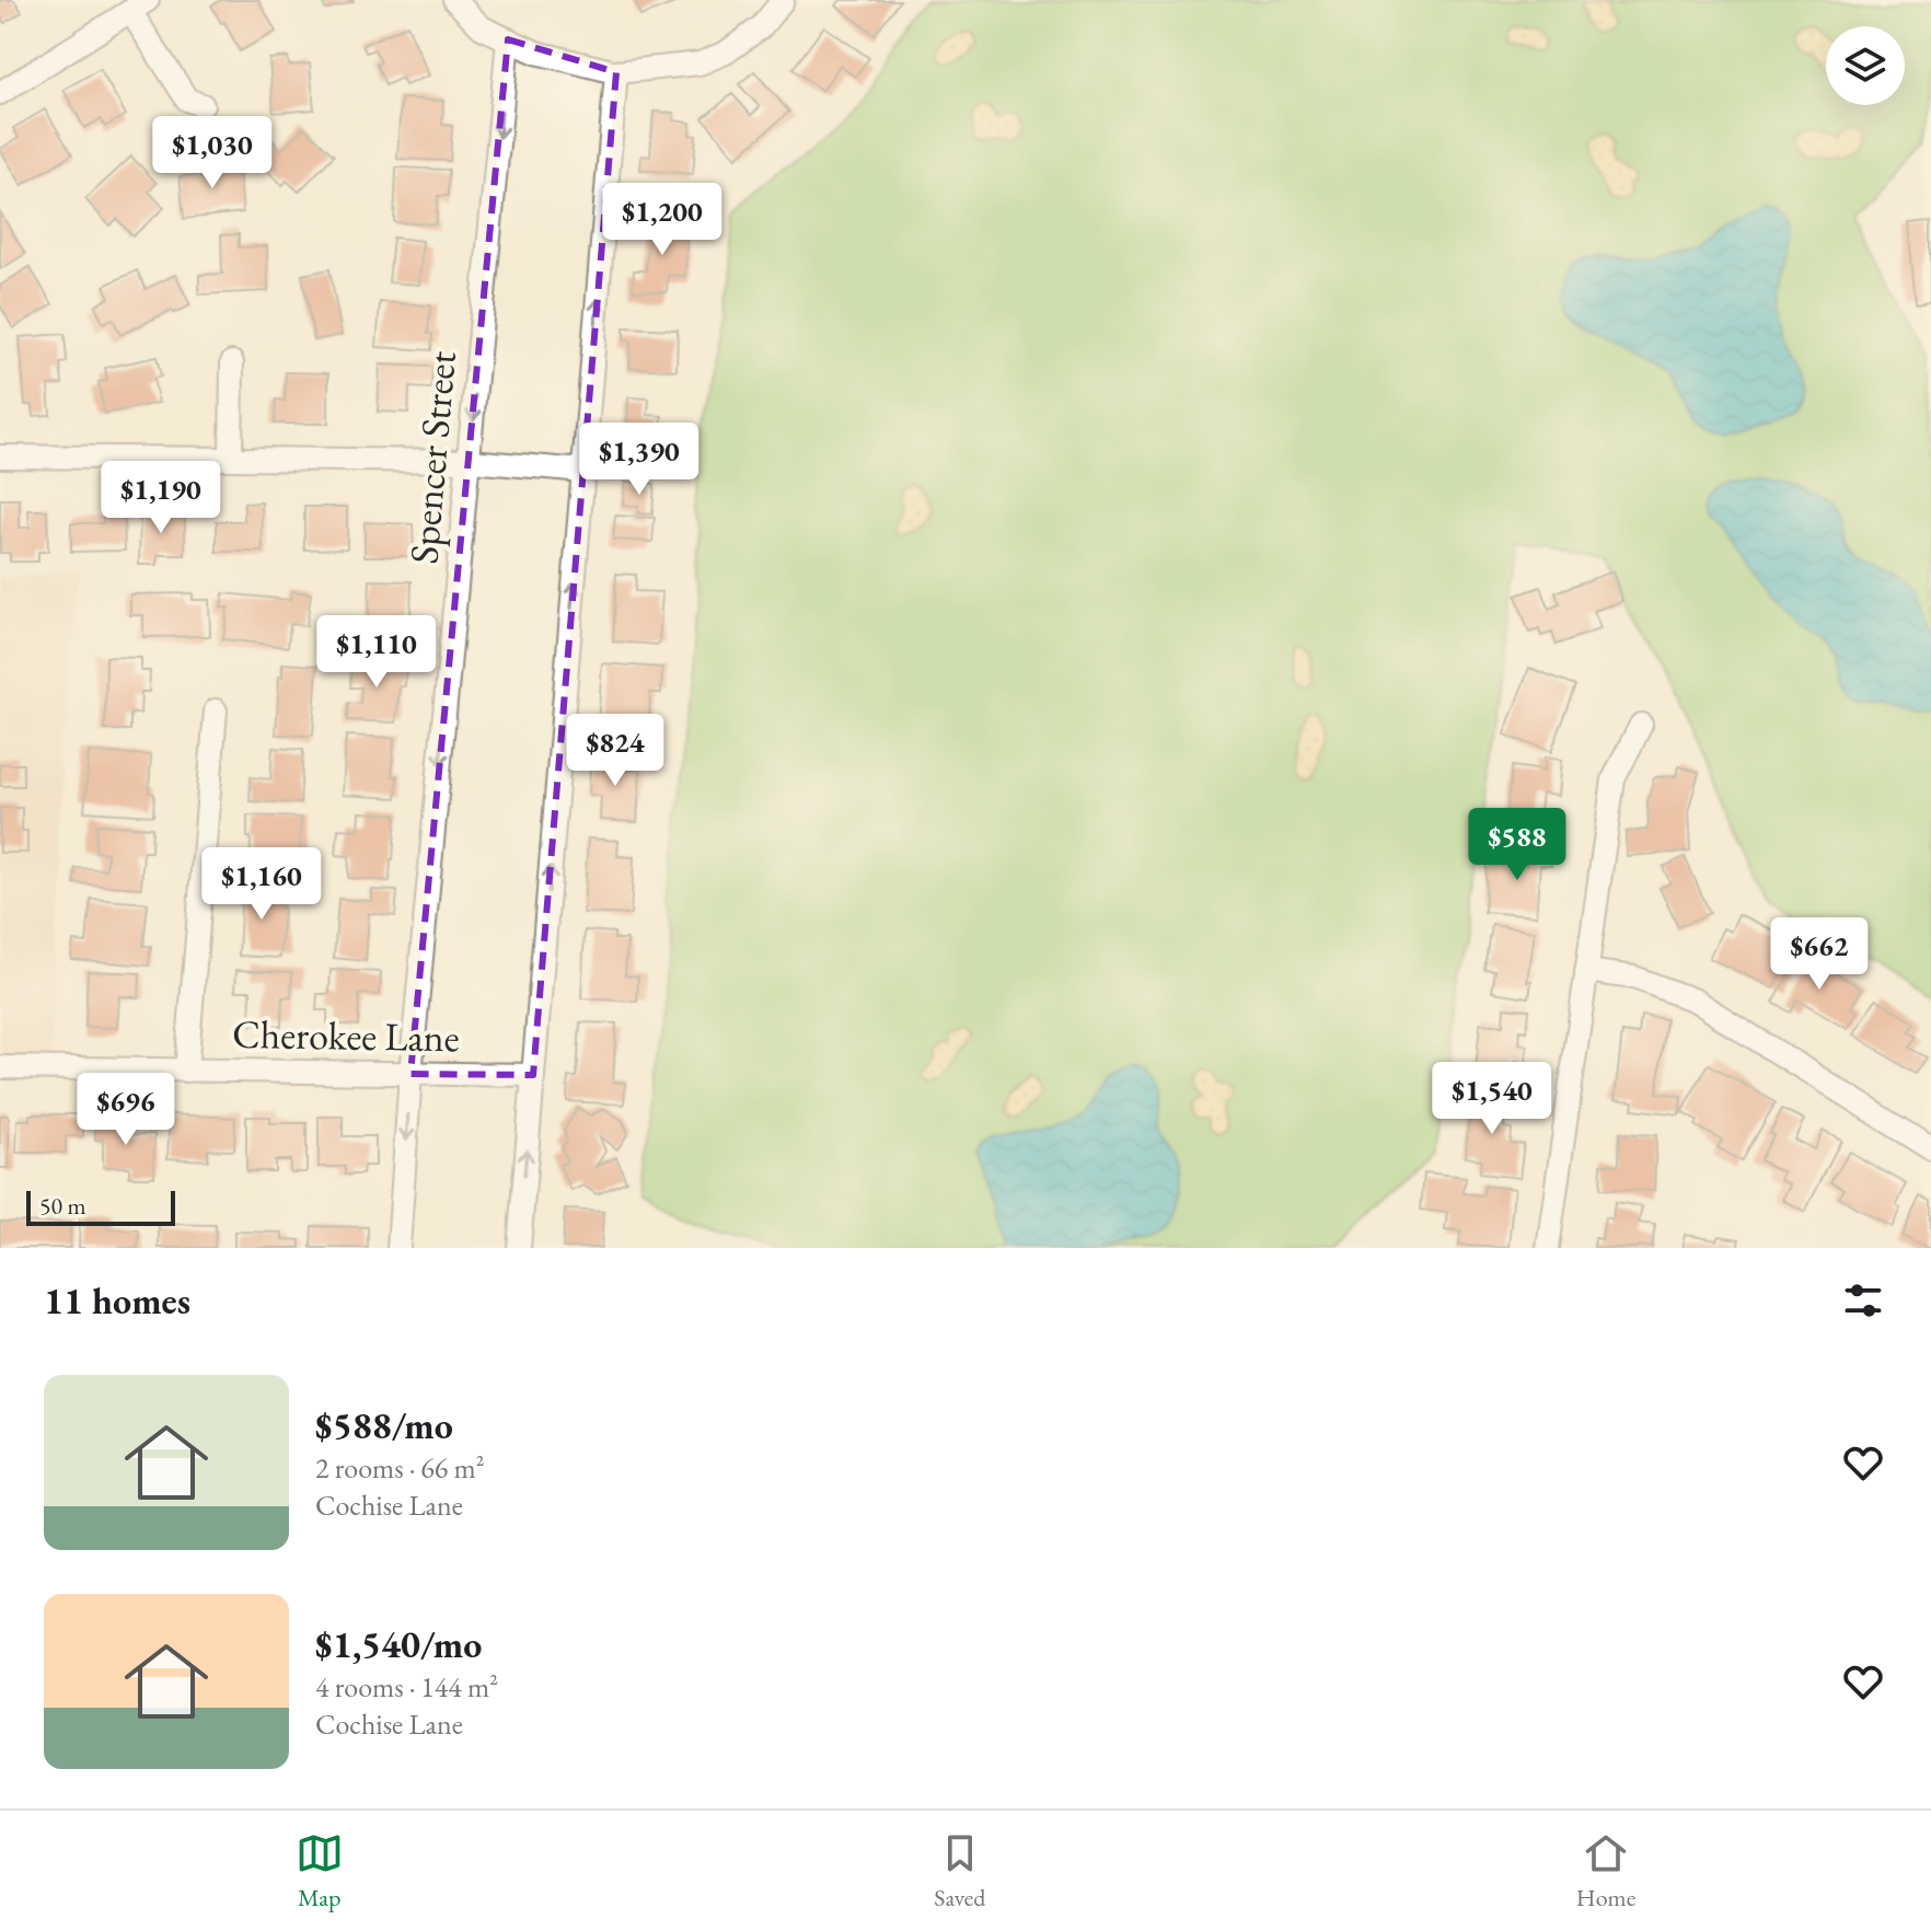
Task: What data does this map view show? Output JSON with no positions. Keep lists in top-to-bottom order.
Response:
{
  "streets": {
    "street": ["Spencer Street", "Cherokee Lane"]
  },
  "crossings": [
    ["Spencer Street", "Cherokee Lane"]
  ],
  "scale_bar": "50 m",
  "page": {
    "price": [
      "$1,030",
      "$1,200",
      "$1,390",
      "$1,190",
      "$1,110",
      "$824",
      "$588",
      "$1,160",
      "$662",
      "$1,540",
      "$696"
    ],
    "scale": "50 m",
    "heading": "11 homes",
    "list": [
      {
        "name": "$588/mo",
        "note": "2 rooms · 66 m² · Cochise Lane"
      },
      {
        "name": "$1,540/mo",
        "note": "4 rooms · 144 m² · Cochise Lane"
      }
    ],
    "tabs": ["Map", "Saved", "Home"]
  }
}
